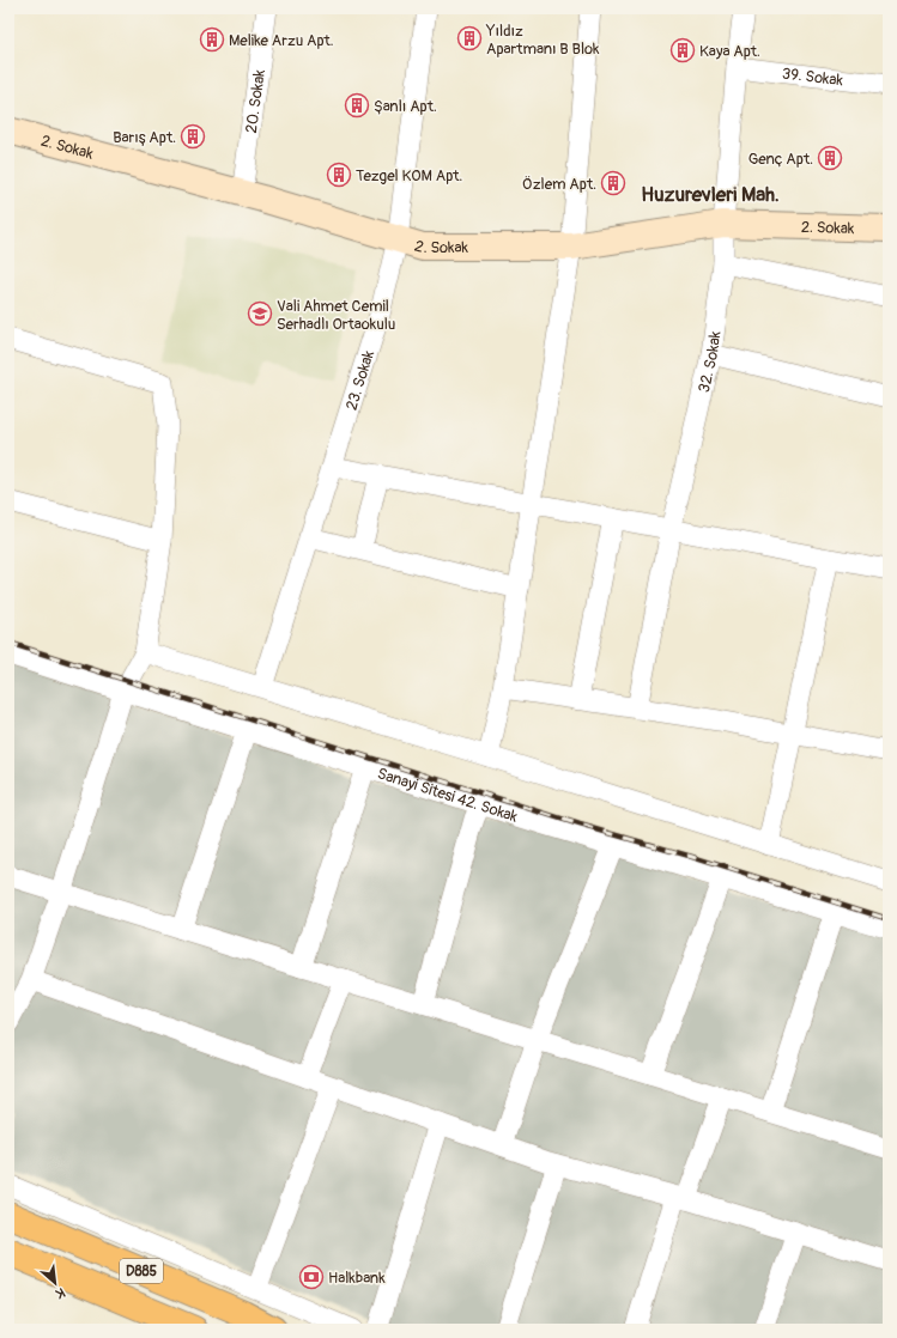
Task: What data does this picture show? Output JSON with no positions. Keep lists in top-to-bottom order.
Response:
{
  "streets": {
    "highway": ["D885"],
    "street": [
      "39. Sokak",
      "20. Sokak",
      "2. Sokak",
      "32. Sokak",
      "23. Sokak",
      "Sanayi Sitesi 42. Sokak"
    ]
  },
  "crossings": [
    ["39. Sokak", "32. Sokak"],
    ["20. Sokak", "2. Sokak"],
    ["2. Sokak", "32. Sokak"],
    ["2. Sokak", "23. Sokak"]
  ],
  "districts": ["Huzurevleri Mah."],
  "places": {
    "building": [
      "Yıldız Apartmanı B Blok",
      "Melike Arzu Apt.",
      "Kaya Apt.",
      "Şanlı Apt.",
      "Barış Apt.",
      "Genç Apt.",
      "Tezgel KOM Apt.",
      "Özlem Apt."
    ],
    "school or university": ["Vali Ahmet Cemil Serhadlı Ortaokulu"],
    "bank": ["Halkbank"]
  },
  "north": "bottom right"
}
